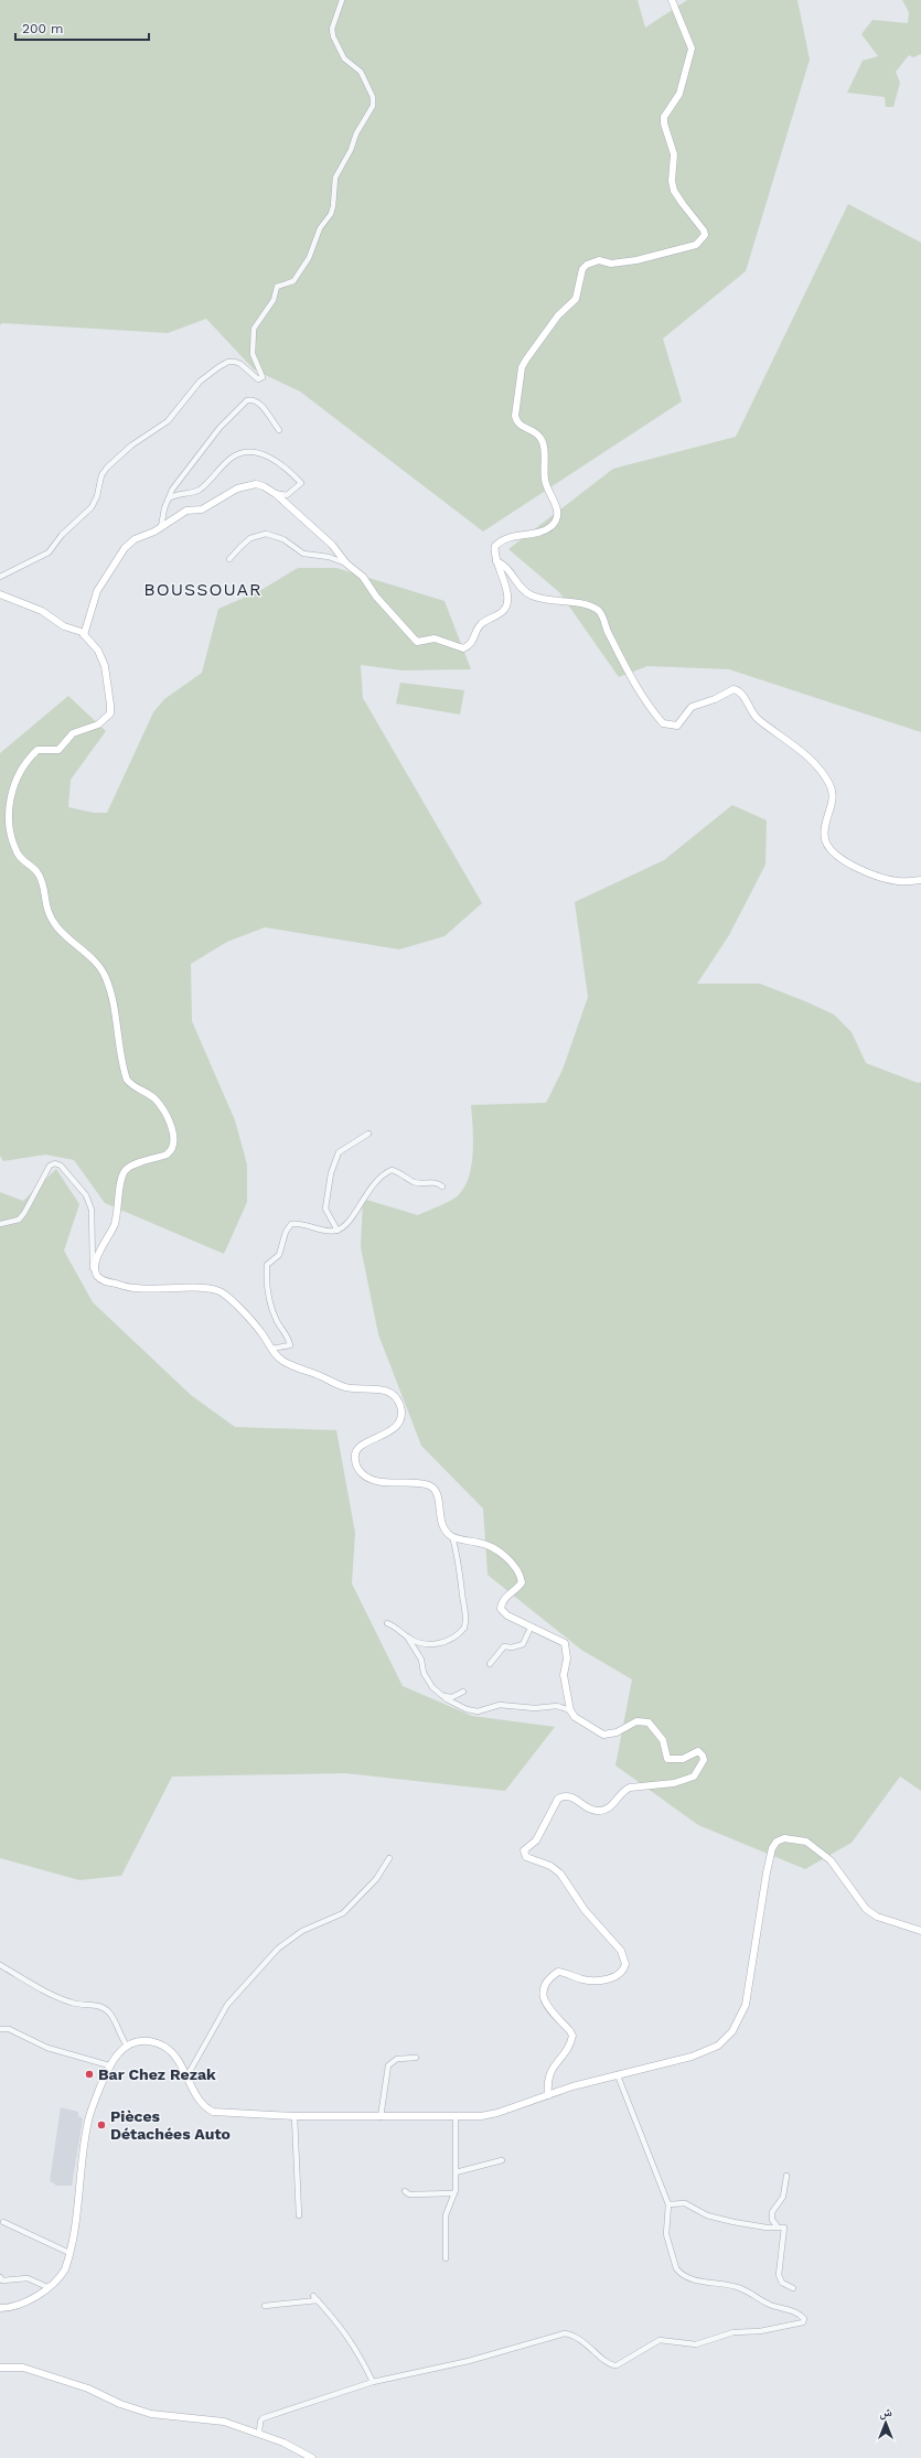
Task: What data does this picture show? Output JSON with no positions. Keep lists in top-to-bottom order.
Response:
{
  "districts": ["BOUSSOUAR"],
  "places": ["Bar Chez Rezak", "Pièces Détachées Auto"],
  "scale_bar": "200 m",
  "north": "top"
}
